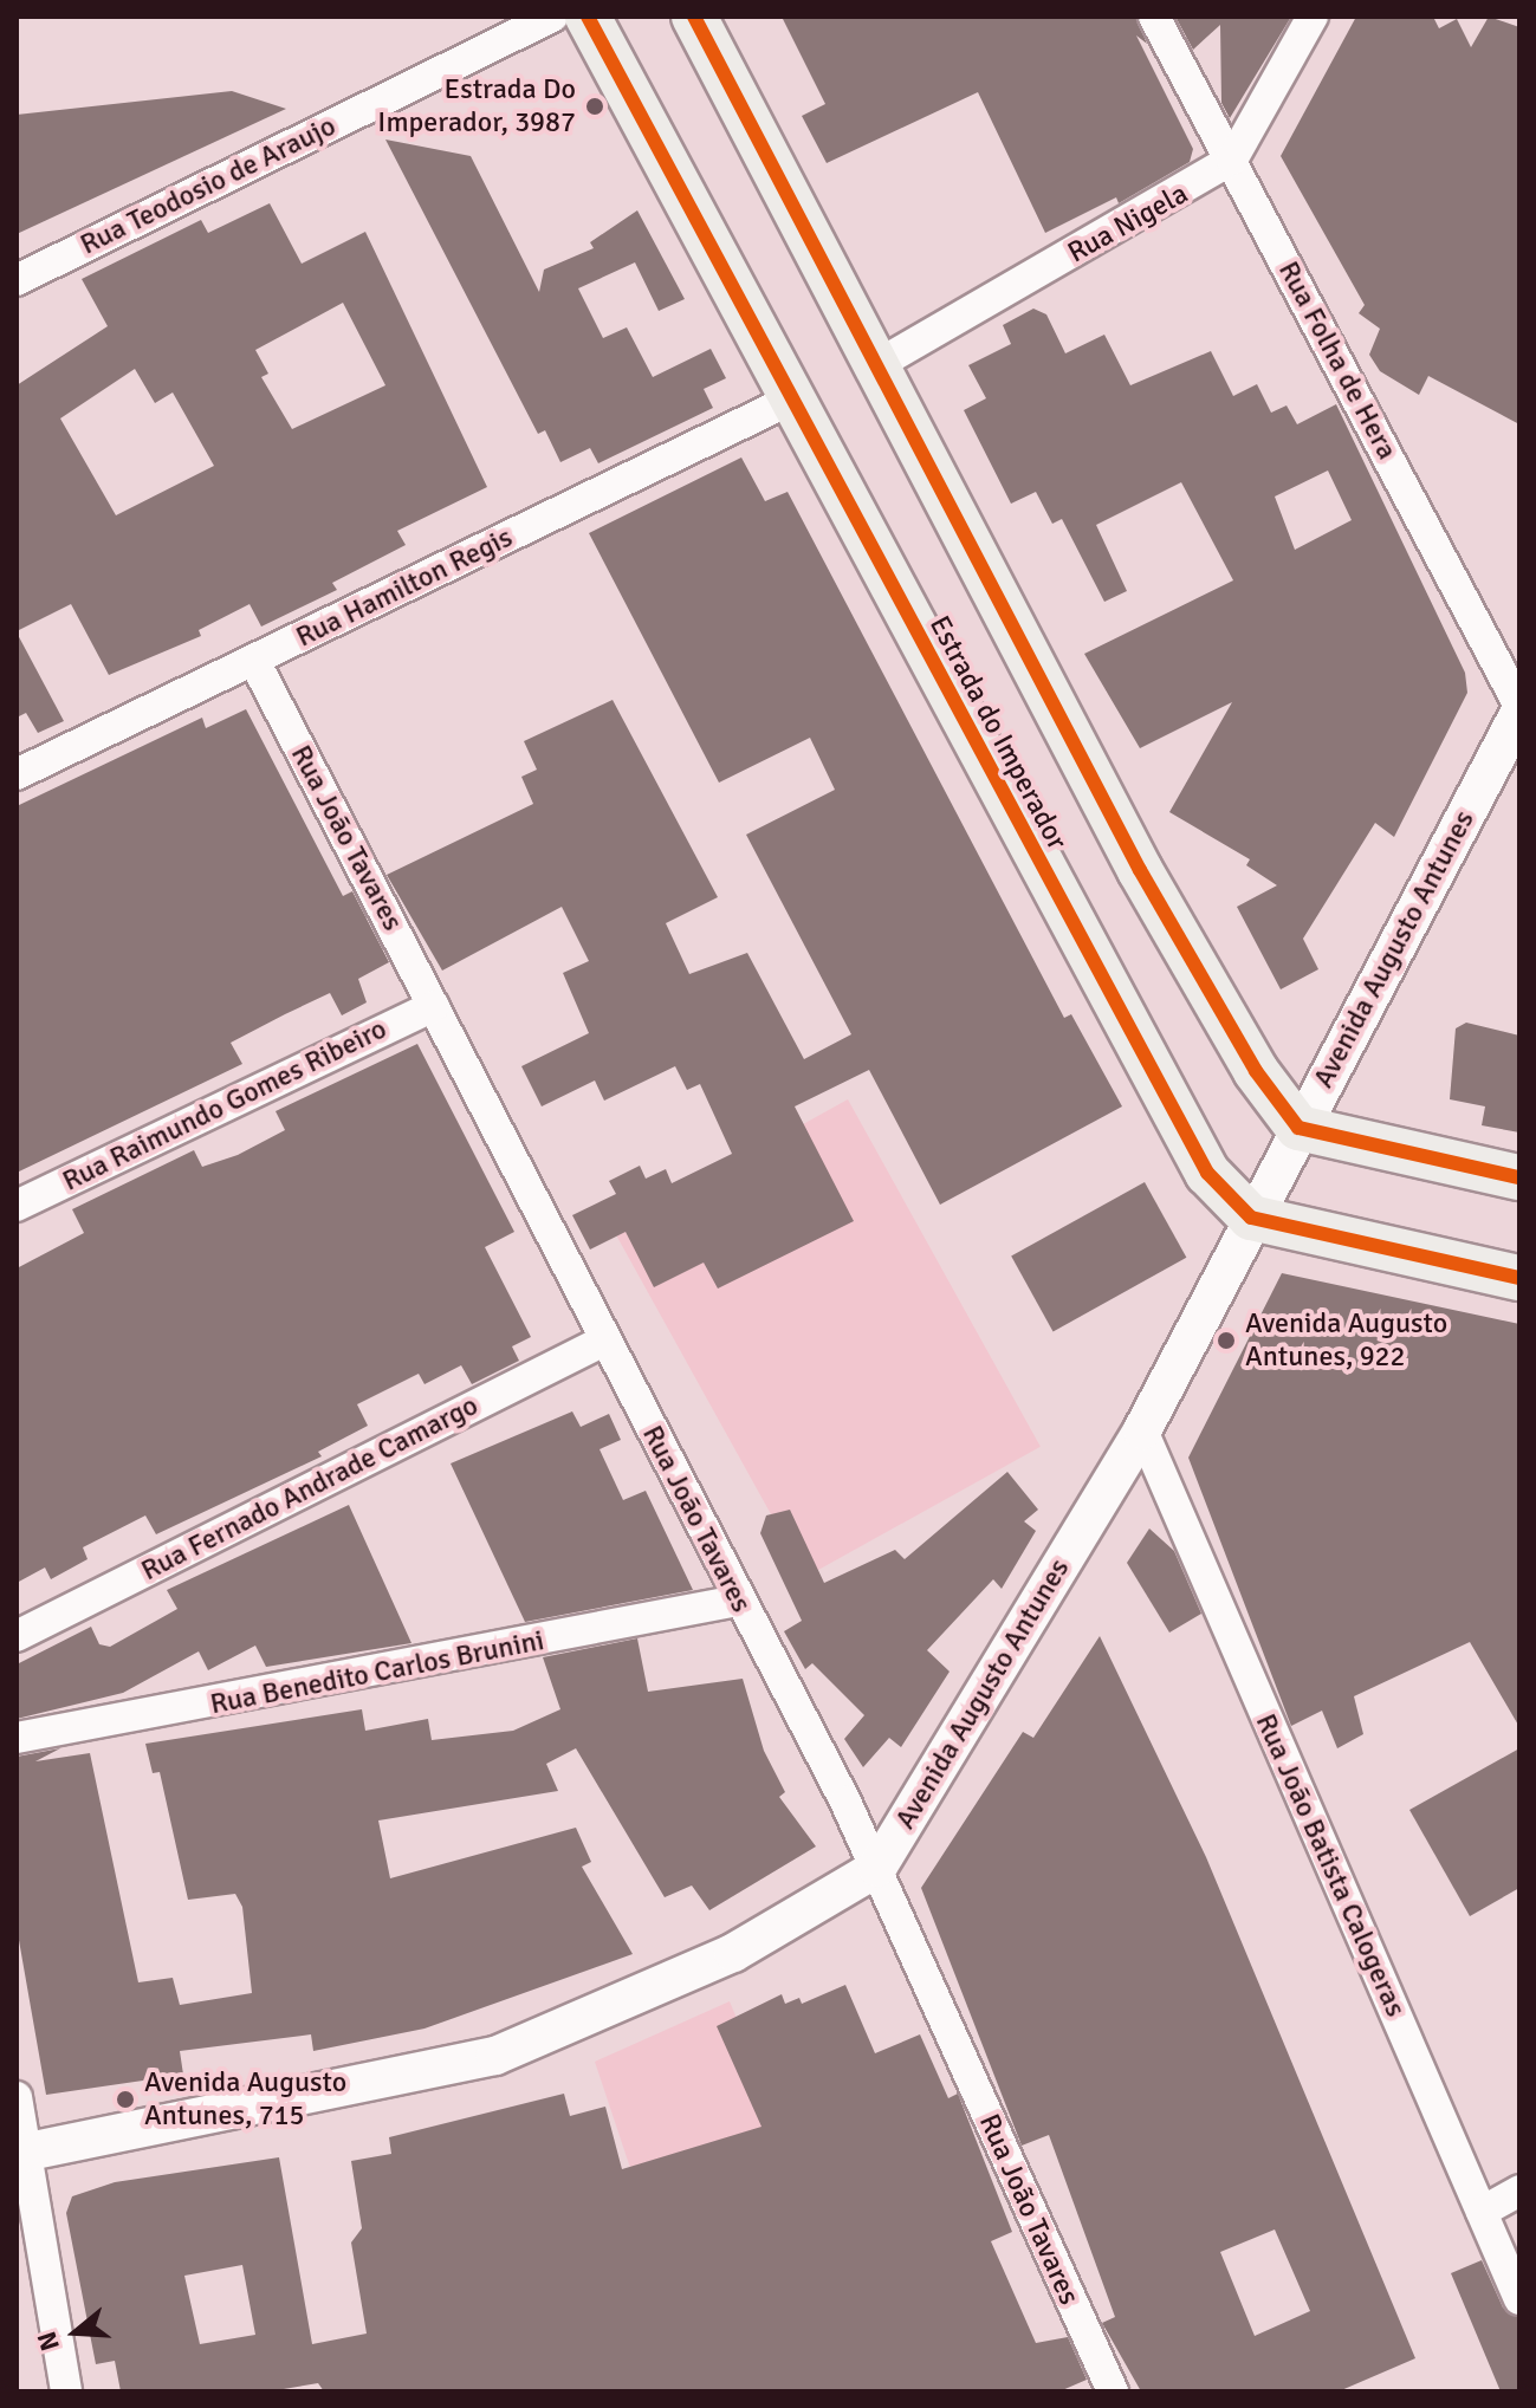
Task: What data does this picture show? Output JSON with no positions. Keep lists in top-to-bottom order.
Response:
{
  "streets": {
    "main road": ["Estrada do Imperador"],
    "street": [
      "Rua Teodosio de Araujo",
      "Rua Nigela",
      "Rua Folha de Hera",
      "Rua Hamilton Regis",
      "Rua João Tavares",
      "Avenida Augusto Antunes",
      "Rua Raimundo Gomes Ribeiro",
      "Rua Fernado Andrade Camargo",
      "Rua Benedito Carlos Brunini",
      "Rua João Batista Calogeras"
    ]
  },
  "crossings": [
    ["Rua Nigela", "Rua Folha de Hera"],
    ["Rua Hamilton Regis", "Estrada do Imperador"],
    ["Rua Hamilton Regis", "Rua João Tavares"],
    ["Estrada do Imperador", "Avenida Augusto Antunes"],
    ["Rua João Tavares", "Avenida Augusto Antunes"],
    ["Rua João Tavares", "Rua Raimundo Gomes Ribeiro"],
    ["Rua João Tavares", "Rua Fernado Andrade Camargo"],
    ["Rua João Tavares", "Rua Benedito Carlos Brunini"],
    ["Avenida Augusto Antunes", "Rua João Batista Calogeras"]
  ],
  "places": ["Estrada Do Imperador, 3987", "Avenida Augusto Antunes, 922", "Avenida Augusto Antunes, 715"],
  "north": "left"
}
